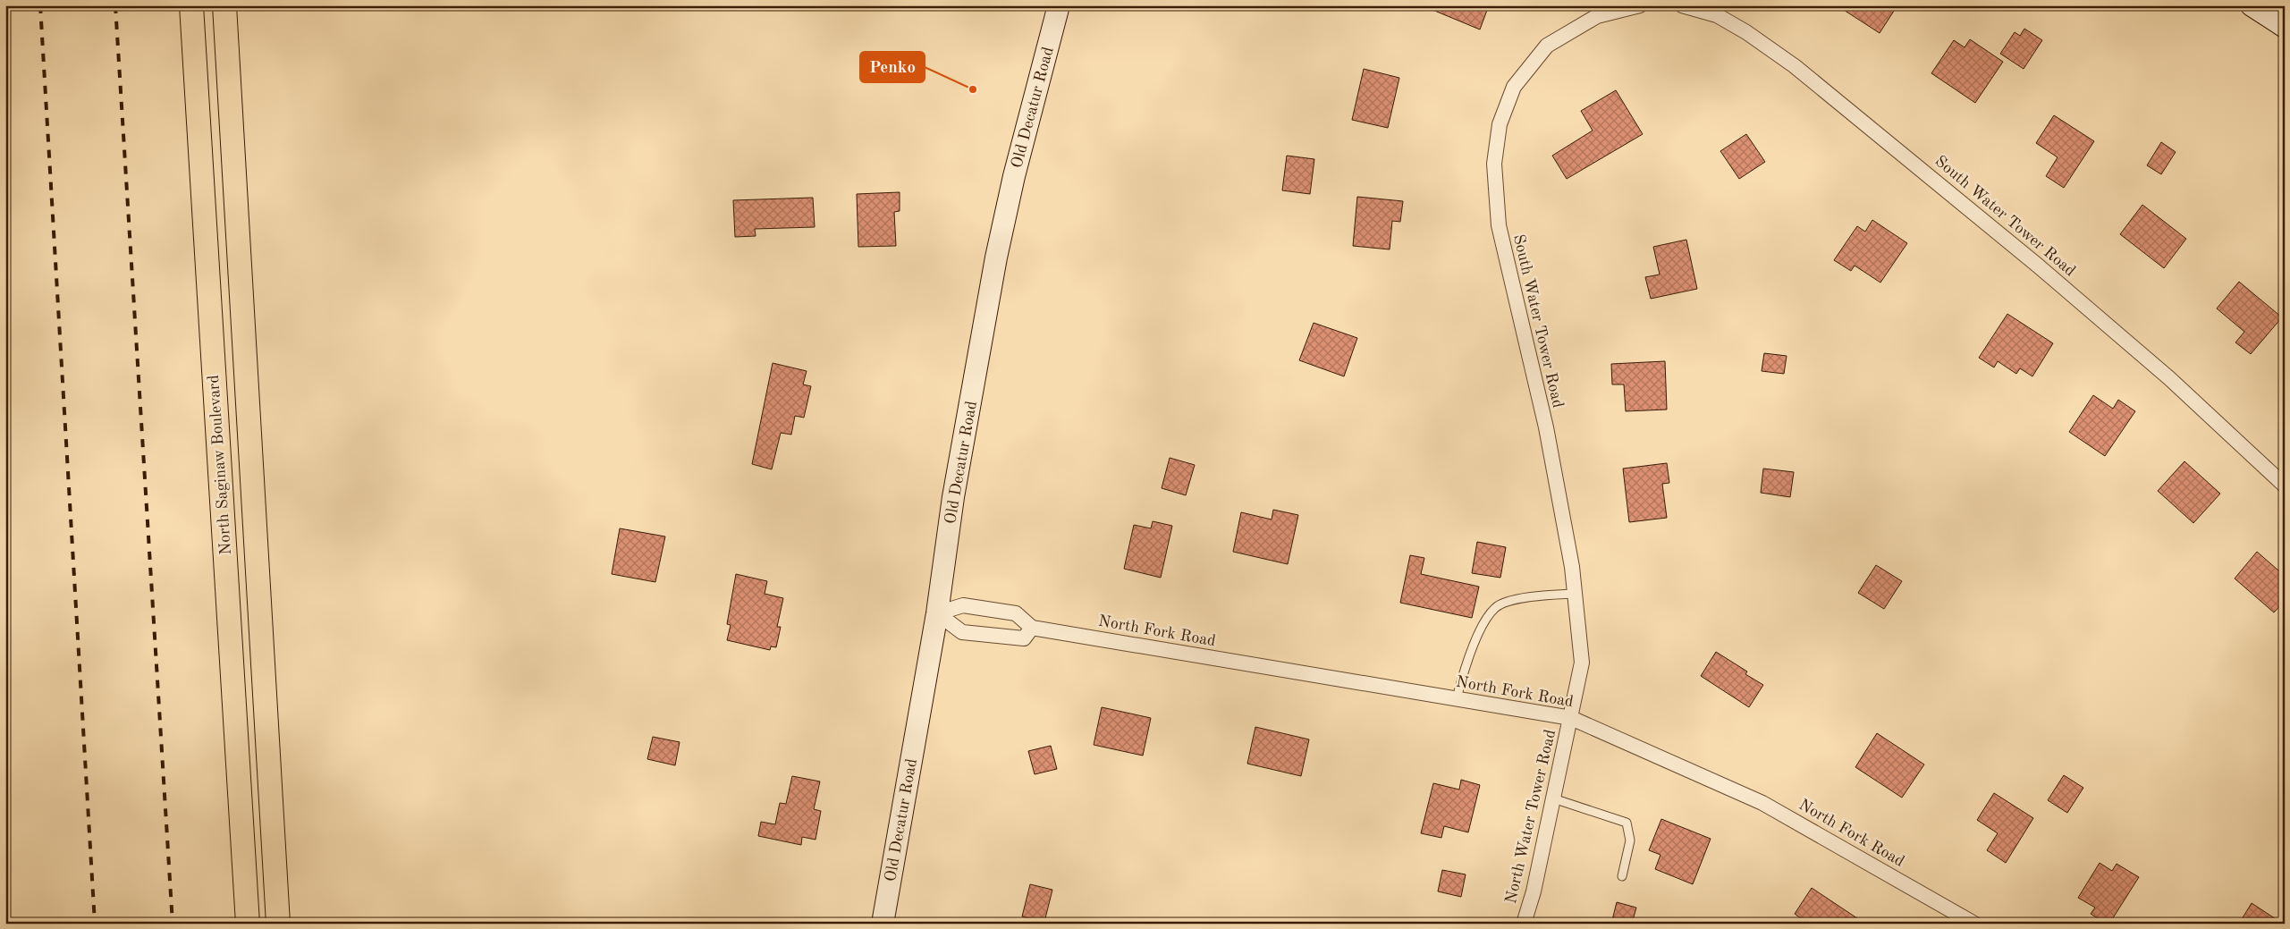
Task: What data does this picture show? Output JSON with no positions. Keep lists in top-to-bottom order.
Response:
{
  "streets": {
    "main road": ["North Saginaw Boulevard"],
    "street": [
      "Old Decatur Road",
      "South Water Tower Road",
      "North Fork Road",
      "North Water Tower Road"
    ]
  },
  "crossings": [
    ["South Water Tower Road", "North Fork Road"],
    ["South Water Tower Road", "North Water Tower Road"],
    ["North Fork Road", "North Water Tower Road"]
  ],
  "places": ["Penko"]
}
